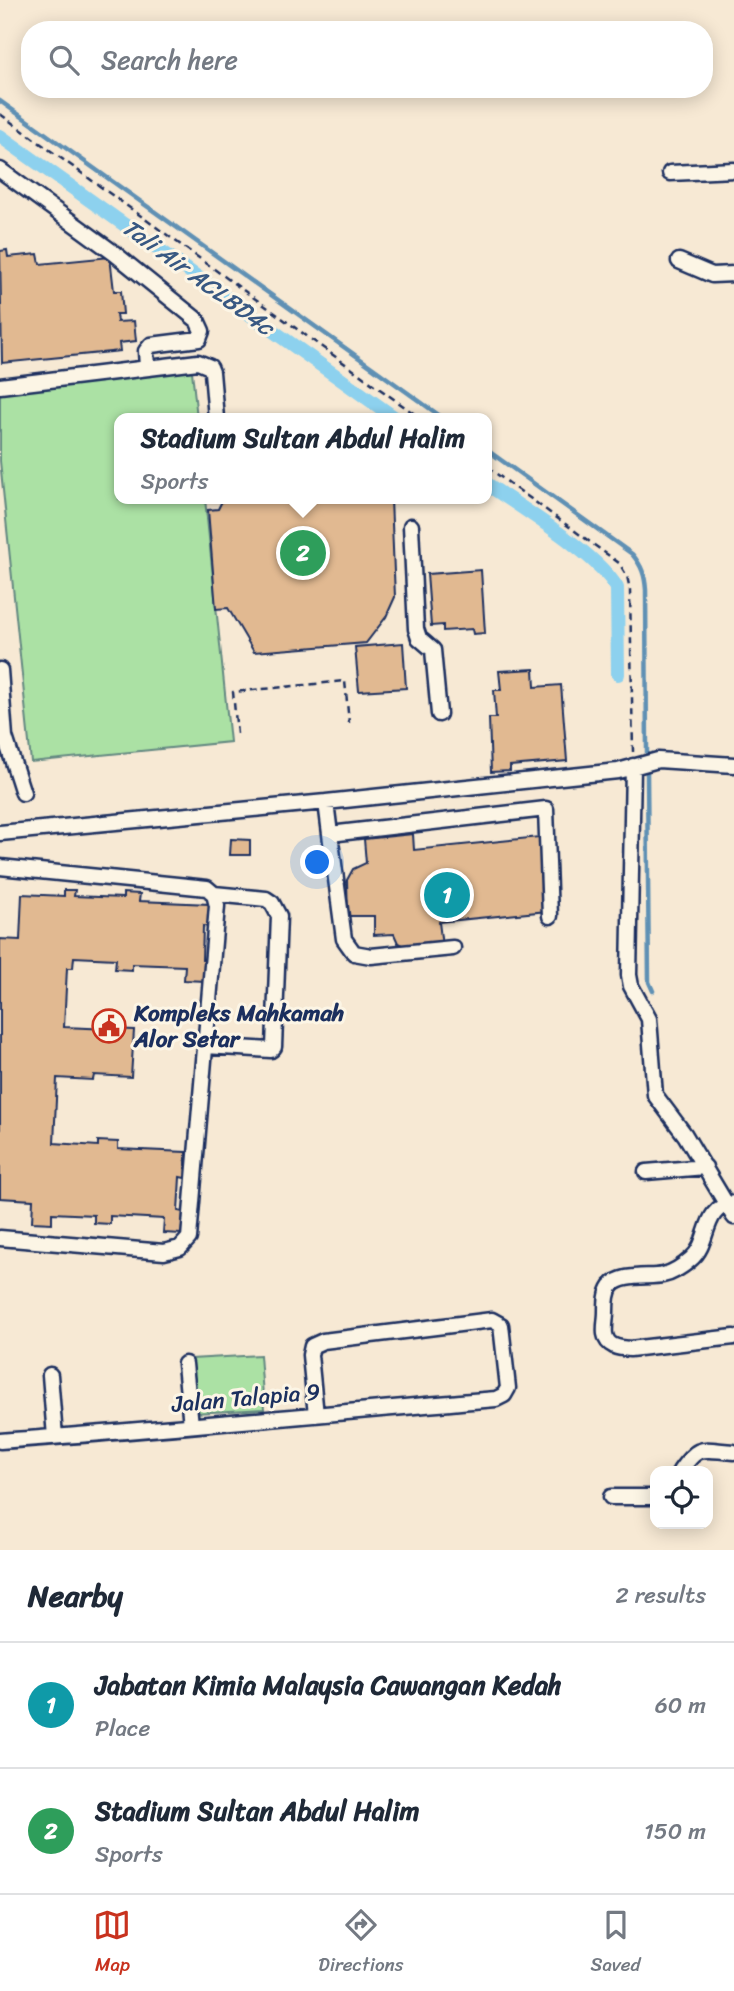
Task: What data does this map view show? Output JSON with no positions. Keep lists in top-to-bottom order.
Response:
{
  "streets": {
    "street": ["Jalan Talapia 9"]
  },
  "water": ["Tali Air ACLBD4c"],
  "places": {
    "public building": ["Kompleks Mahkamah Alor Setar"]
  },
  "page": {
    "search": "Search here",
    "popup": ["Stadium Sultan Abdul Halim", "Sports"],
    "pins": ["2", "1"],
    "heading": ["Nearby", "2 results"],
    "list": [
      {
        "mark": "1",
        "name": "Jabatan Kimia Malaysia Cawangan Kedah",
        "note": "Place",
        "value": "60 m"
      },
      {
        "mark": "2",
        "name": "Stadium Sultan Abdul Halim",
        "note": "Sports",
        "value": "150 m"
      }
    ],
    "nav": ["Map", "Directions", "Saved"]
  }
}
